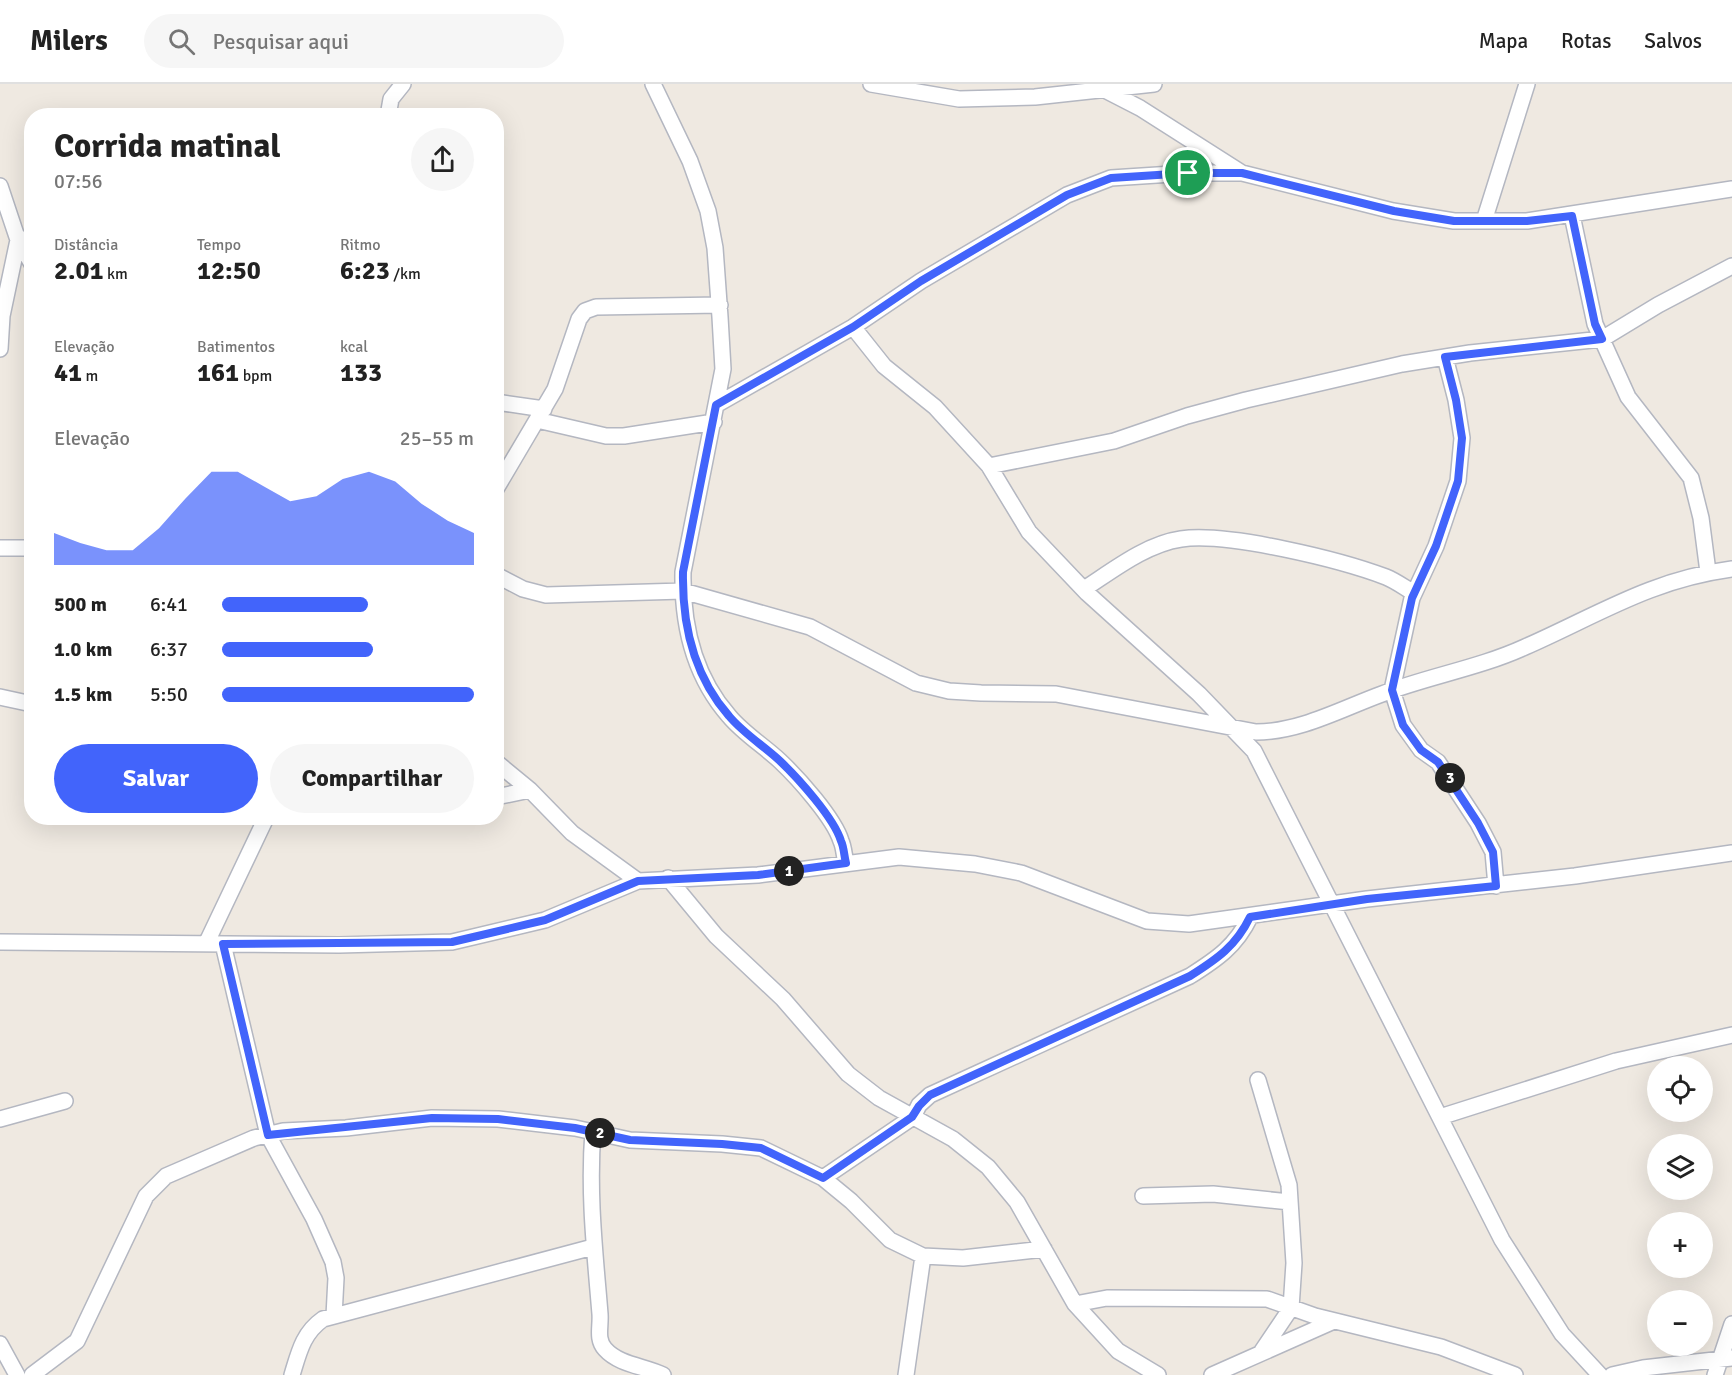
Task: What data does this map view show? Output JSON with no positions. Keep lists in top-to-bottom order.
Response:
{
  "page": {
    "header": "Milers",
    "search": "Pesquisar aqui",
    "nav": ["Mapa", "Rotas", "Salvos"],
    "heading": ["Corrida matinal", "07:56"],
    "stats": [
      ["Distância", "2.01 km"],
      ["Tempo", "12:50"],
      ["Ritmo", "6:23 /km"],
      ["Elevação", "41 m"],
      ["Batimentos", "161 bpm"],
      ["kcal", "133"]
    ],
    "chart": ["Elevação", "25–55 m"],
    "list": [
      {
        "name": "500 m",
        "note": "6:41"
      },
      {
        "name": "1.0 km",
        "note": "6:37"
      },
      {
        "name": "1.5 km",
        "note": "5:50"
      }
    ],
    "buttons": ["Salvar", "Compartilhar"],
    "pins": ["3", "1", "2"],
    "map_buttons": ["+", "−"]
  }
}
